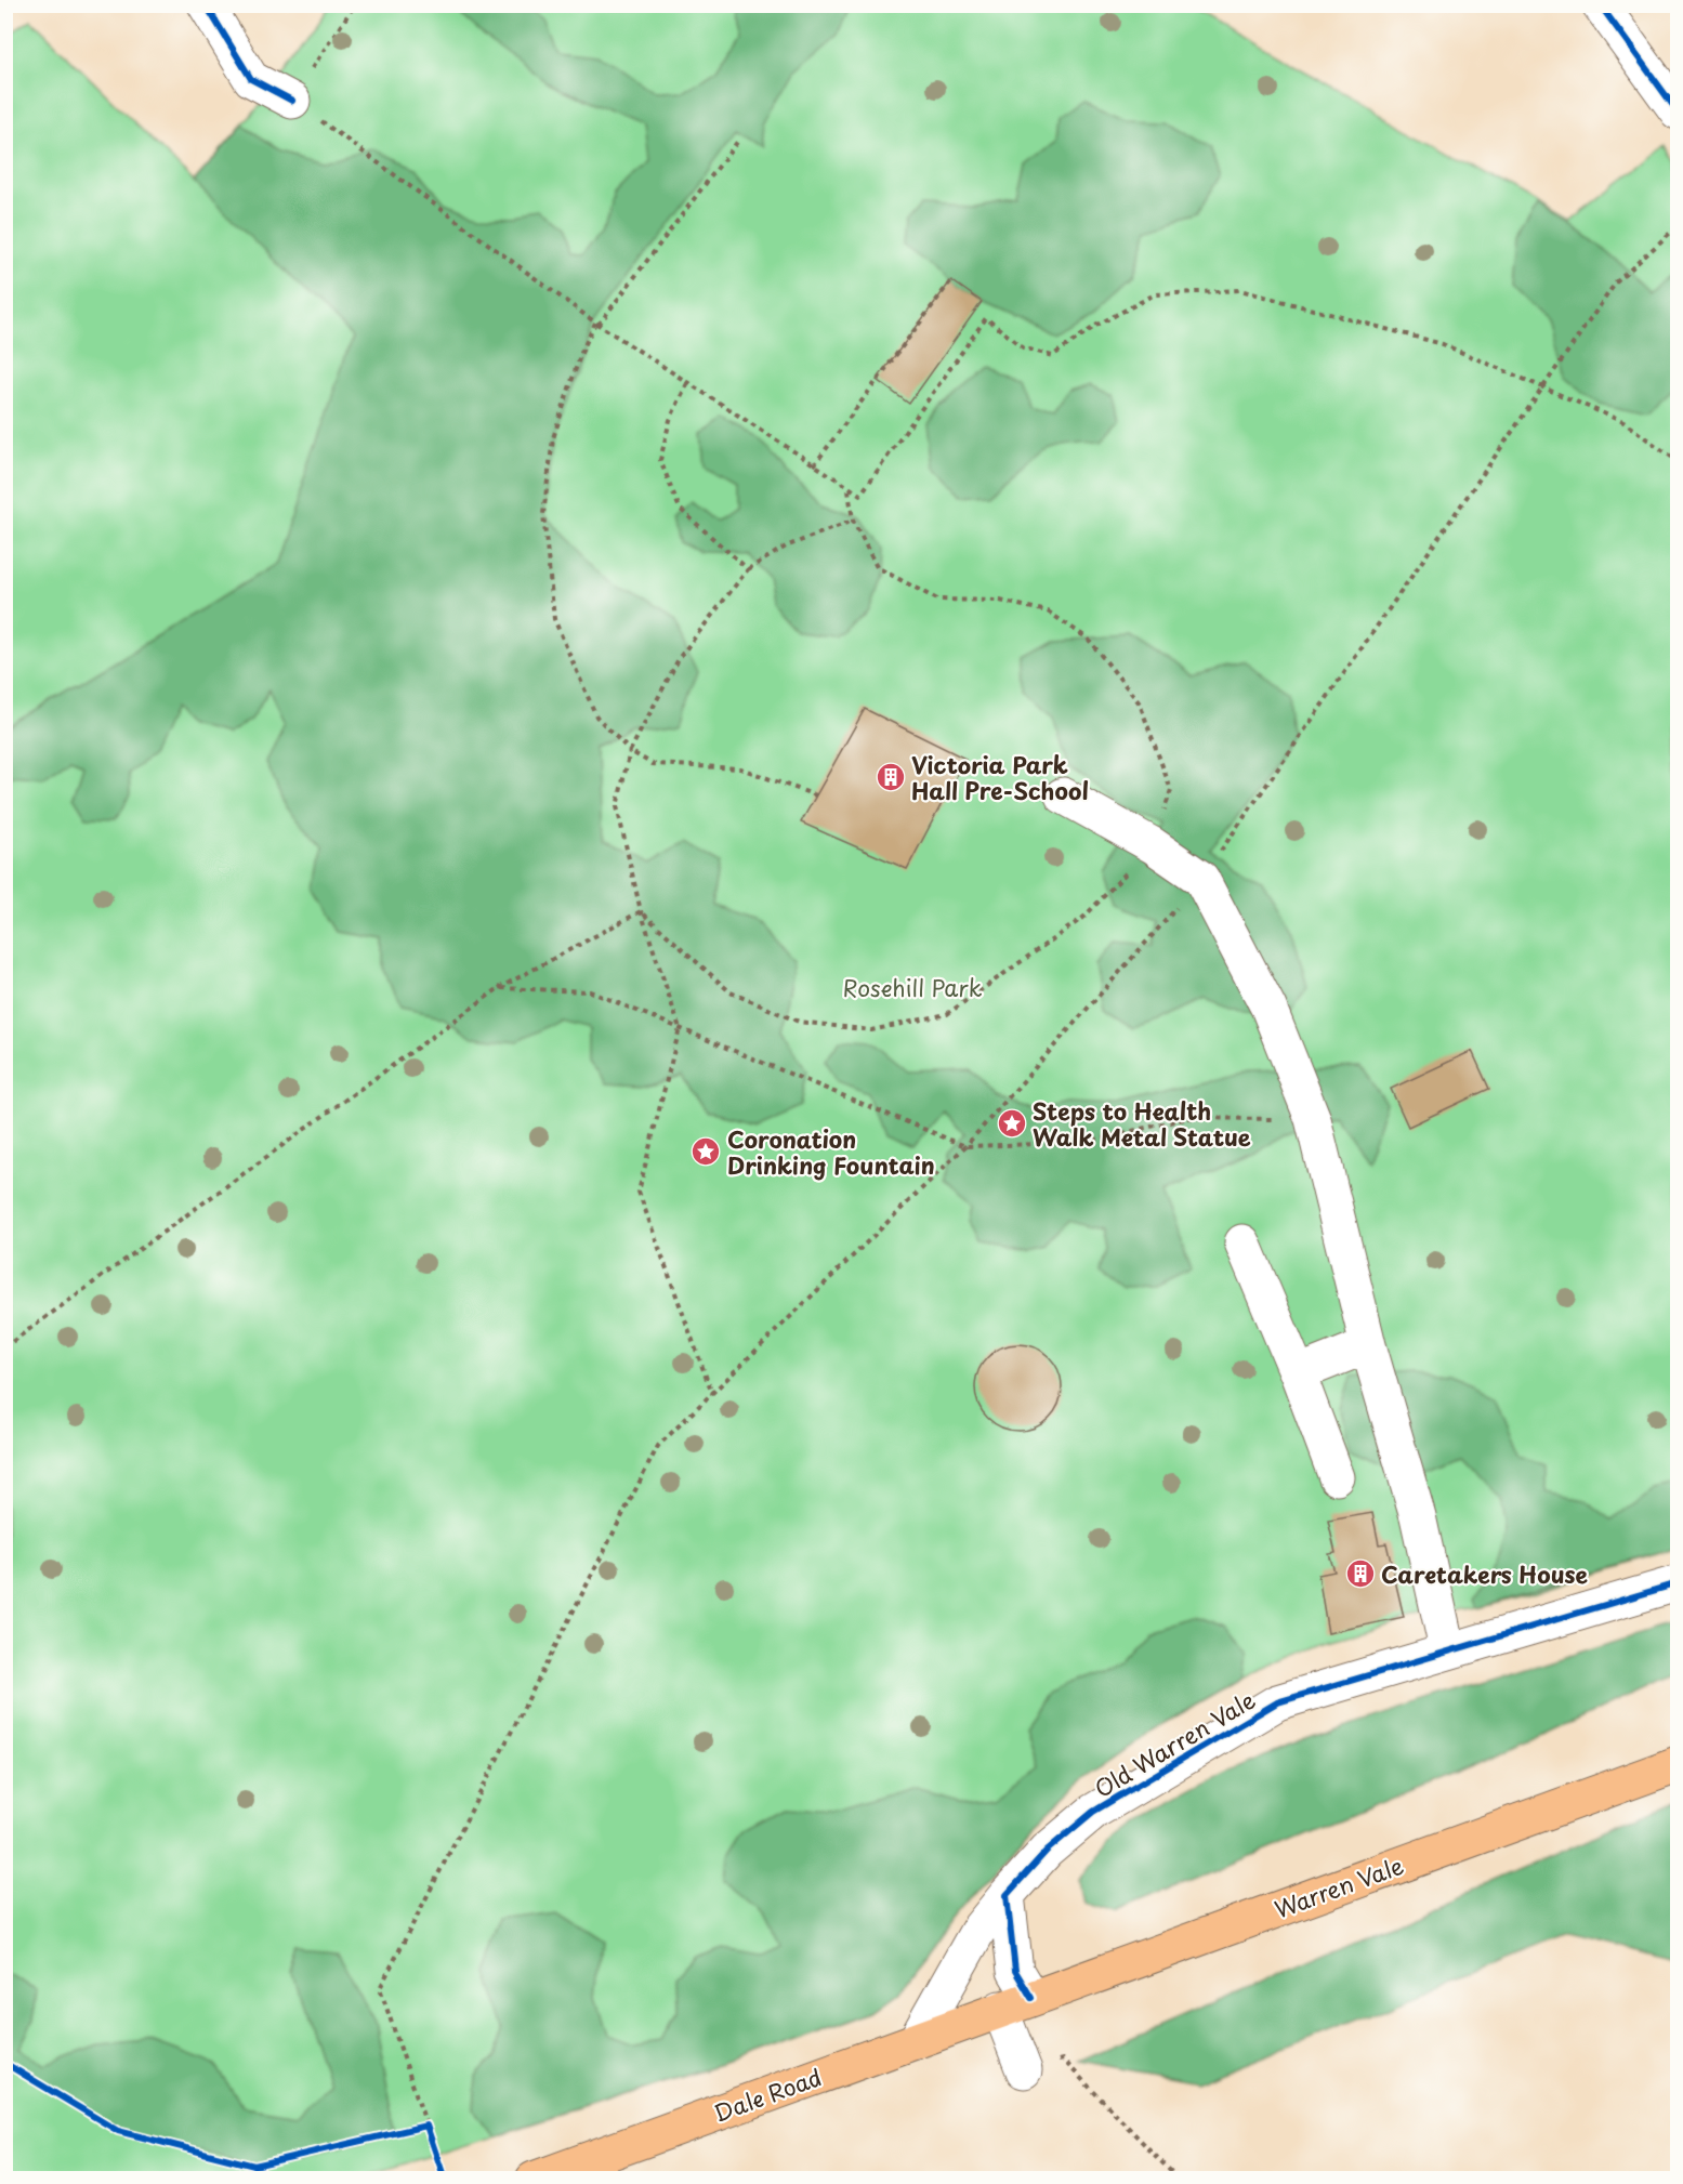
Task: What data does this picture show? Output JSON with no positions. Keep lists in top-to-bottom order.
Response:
{
  "streets": {
    "main road": ["Warren Vale", "Dale Road"],
    "street": ["Old Warren Vale"]
  },
  "crossings": [
    ["Old Warren Vale", "Dale Road"],
    ["Warren Vale", "Dale Road"]
  ],
  "parks": ["Rosehill Park"],
  "places": {
    "building": ["Victoria Park Hall Pre-School", "Caretakers House"],
    "place": ["Steps to Health Walk Metal Statue", "Coronation Drinking Fountain"]
  }
}
